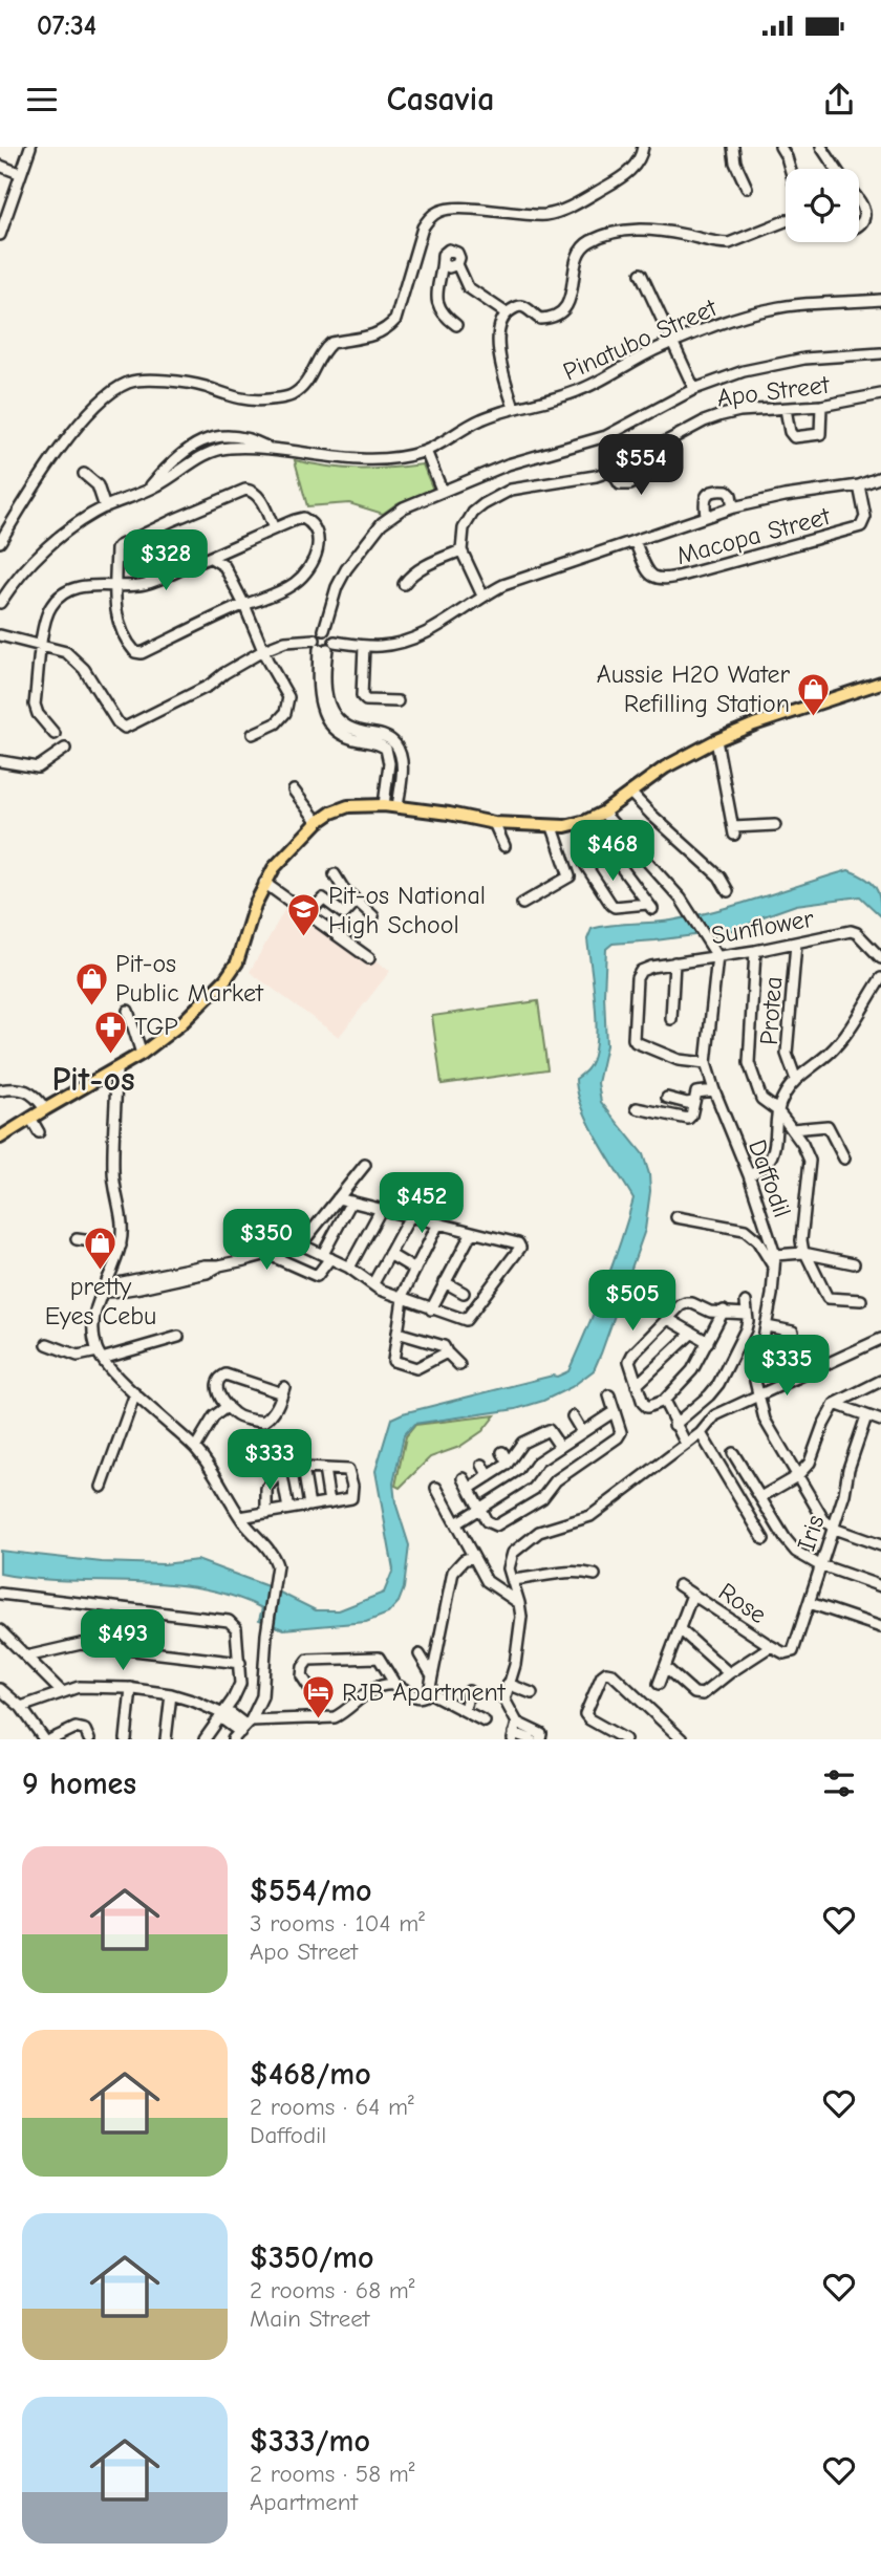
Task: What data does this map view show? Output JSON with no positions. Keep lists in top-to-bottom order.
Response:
{
  "streets": {
    "street": [
      "Pinatubo Street",
      "Apo Street",
      "Macopa Street",
      "Sunflower",
      "Protea",
      "Daffodil",
      "Iris",
      "Rose"
    ]
  },
  "crossings": [
    ["Sunflower", "Protea"],
    ["Sunflower", "Daffodil"],
    ["Daffodil", "Iris"],
    ["Iris", "Rose"]
  ],
  "districts": ["Pit-os"],
  "places": {
    "shop": ["Aussie H2O Water Refilling Station", "Pit-os Public Market", "pretty Eyes Cebu"],
    "school or university": ["Pit-os National High School"],
    "pharmacy": ["TGP"],
    "hotel": ["RJB Apartment"]
  },
  "page": {
    "status": "07:34",
    "header": "Casavia",
    "price": [
      "$554",
      "$328",
      "$468",
      "$452",
      "$350",
      "$505",
      "$335",
      "$333",
      "$493"
    ],
    "heading": "9 homes",
    "list": [
      {
        "name": "$554/mo",
        "note": "3 rooms · 104 m² · Apo Street"
      },
      {
        "name": "$468/mo",
        "note": "2 rooms · 64 m² · Daffodil"
      },
      {
        "name": "$350/mo",
        "note": "2 rooms · 68 m² · Main Street"
      },
      {
        "name": "$333/mo",
        "note": "2 rooms · 58 m² · Apartment"
      }
    ]
  }
}
